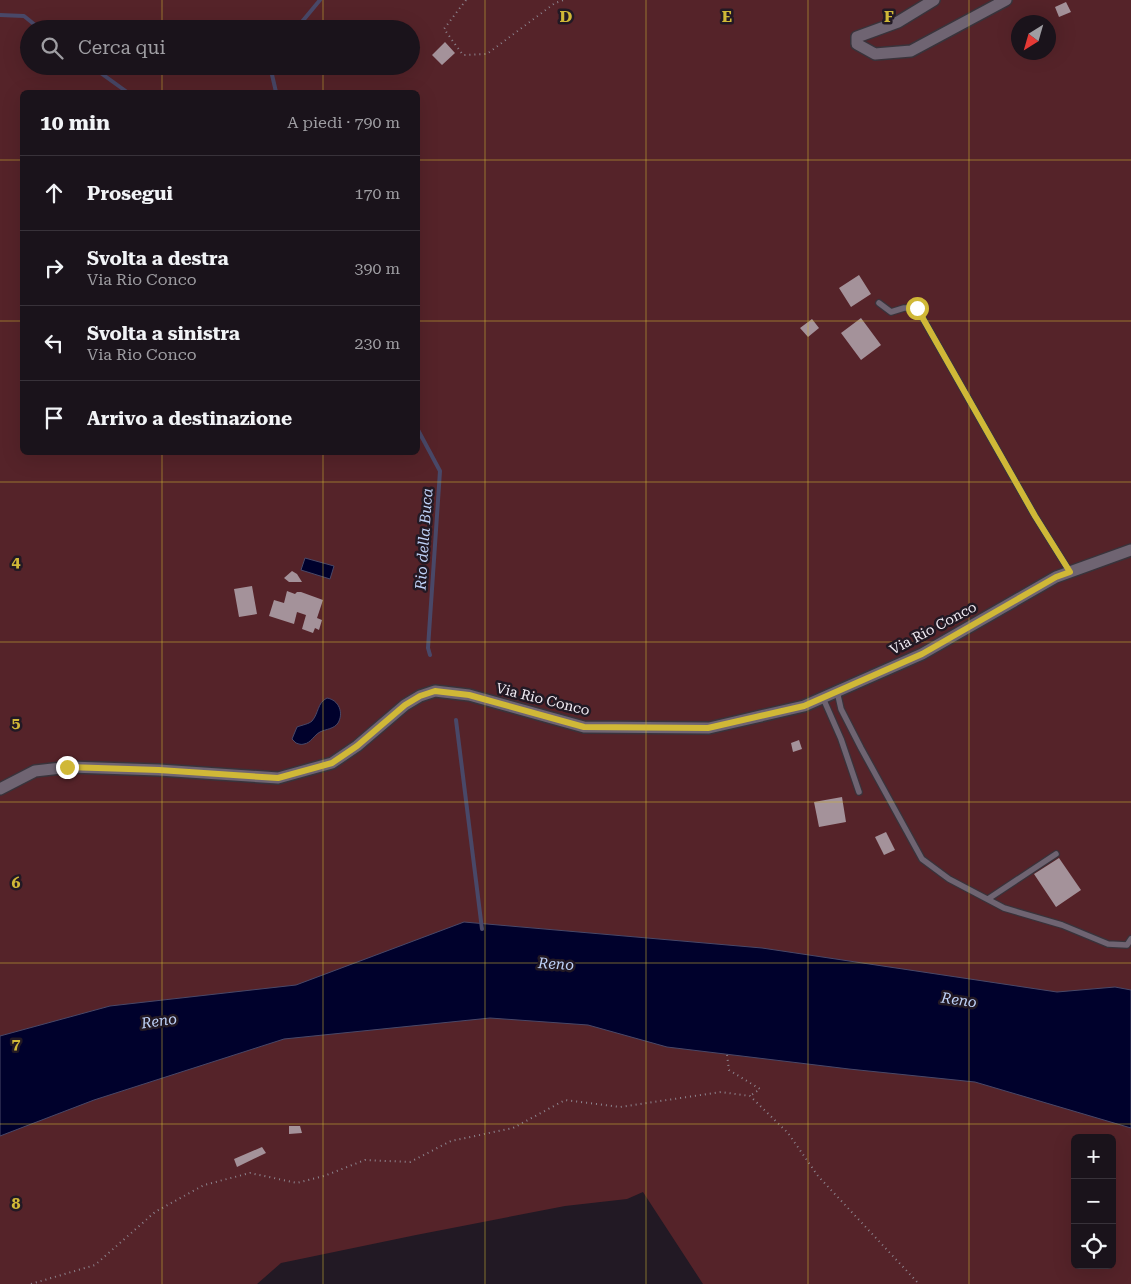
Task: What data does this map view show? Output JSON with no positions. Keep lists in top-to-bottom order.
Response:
{
  "streets": {
    "street": ["Via Rio Conco"]
  },
  "water": ["Rio della Buca", "Reno"],
  "north": "bottom left",
  "page": {
    "search": "Cerca qui",
    "heading": ["10 min", "A piedi · 790 m"],
    "list": [
      ["Prosegui", "170 m"],
      ["Svolta a destra", "Via Rio Conco", "390 m"],
      ["Svolta a sinistra", "Via Rio Conco", "230 m"],
      "Arrivo a destinazione"
    ],
    "map_buttons": ["+", "−"]
  },
  "grid": {
    "columns": ["D", "E", "F"],
    "rows": [
      "4",
      "5",
      "6",
      "7",
      "8"
    ]
  }
}
